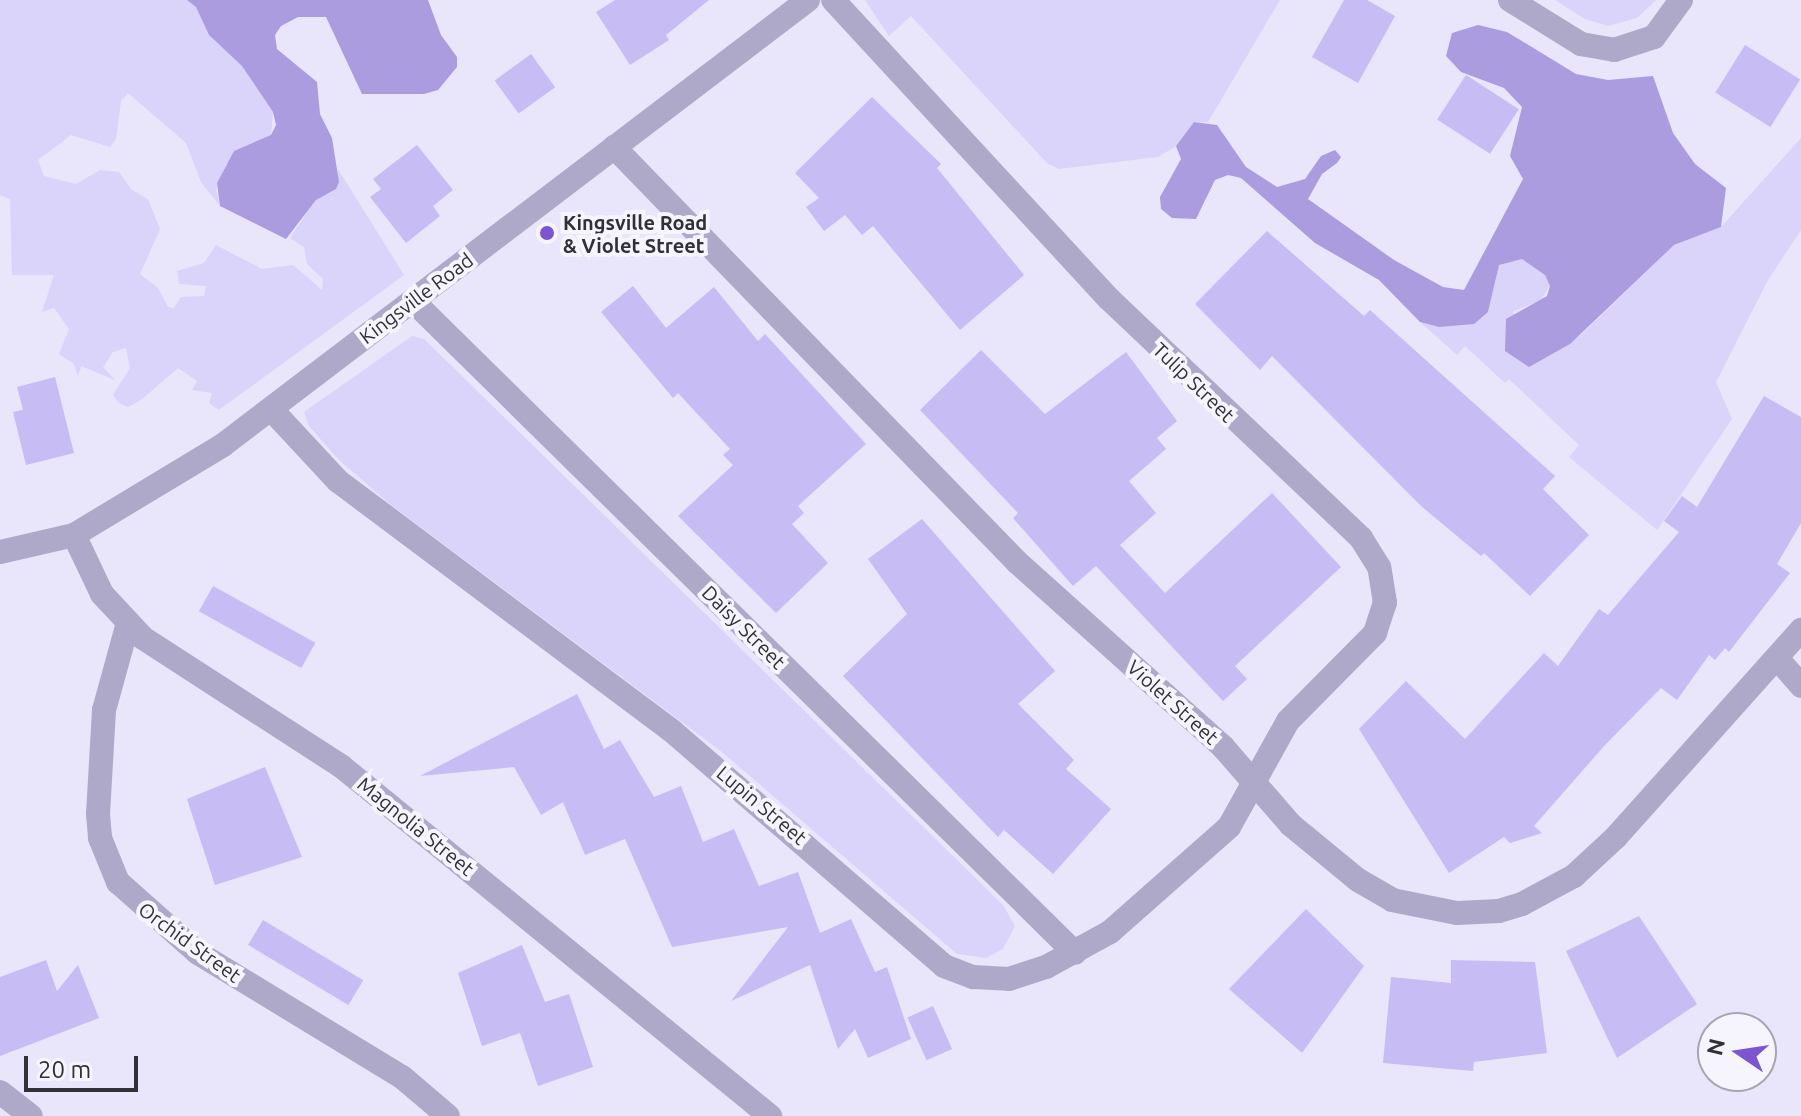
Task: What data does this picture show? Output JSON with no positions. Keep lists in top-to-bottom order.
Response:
{
  "streets": {
    "street": [
      "Kingsville Road",
      "Tulip Street",
      "Daisy Street",
      "Violet Street",
      "Lupin Street",
      "Magnolia Street",
      "Orchid Street"
    ]
  },
  "crossings": [
    ["Kingsville Road", "Daisy Street"],
    ["Kingsville Road", "Violet Street"],
    ["Kingsville Road", "Lupin Street"],
    ["Kingsville Road", "Magnolia Street"],
    ["Tulip Street", "Violet Street"],
    ["Tulip Street", "Lupin Street"],
    ["Daisy Street", "Lupin Street"],
    ["Violet Street", "Lupin Street"],
    ["Magnolia Street", "Orchid Street"]
  ],
  "places": ["Kingsville Road & Violet Street"],
  "scale_bar": "20 m",
  "north": "left"
}
